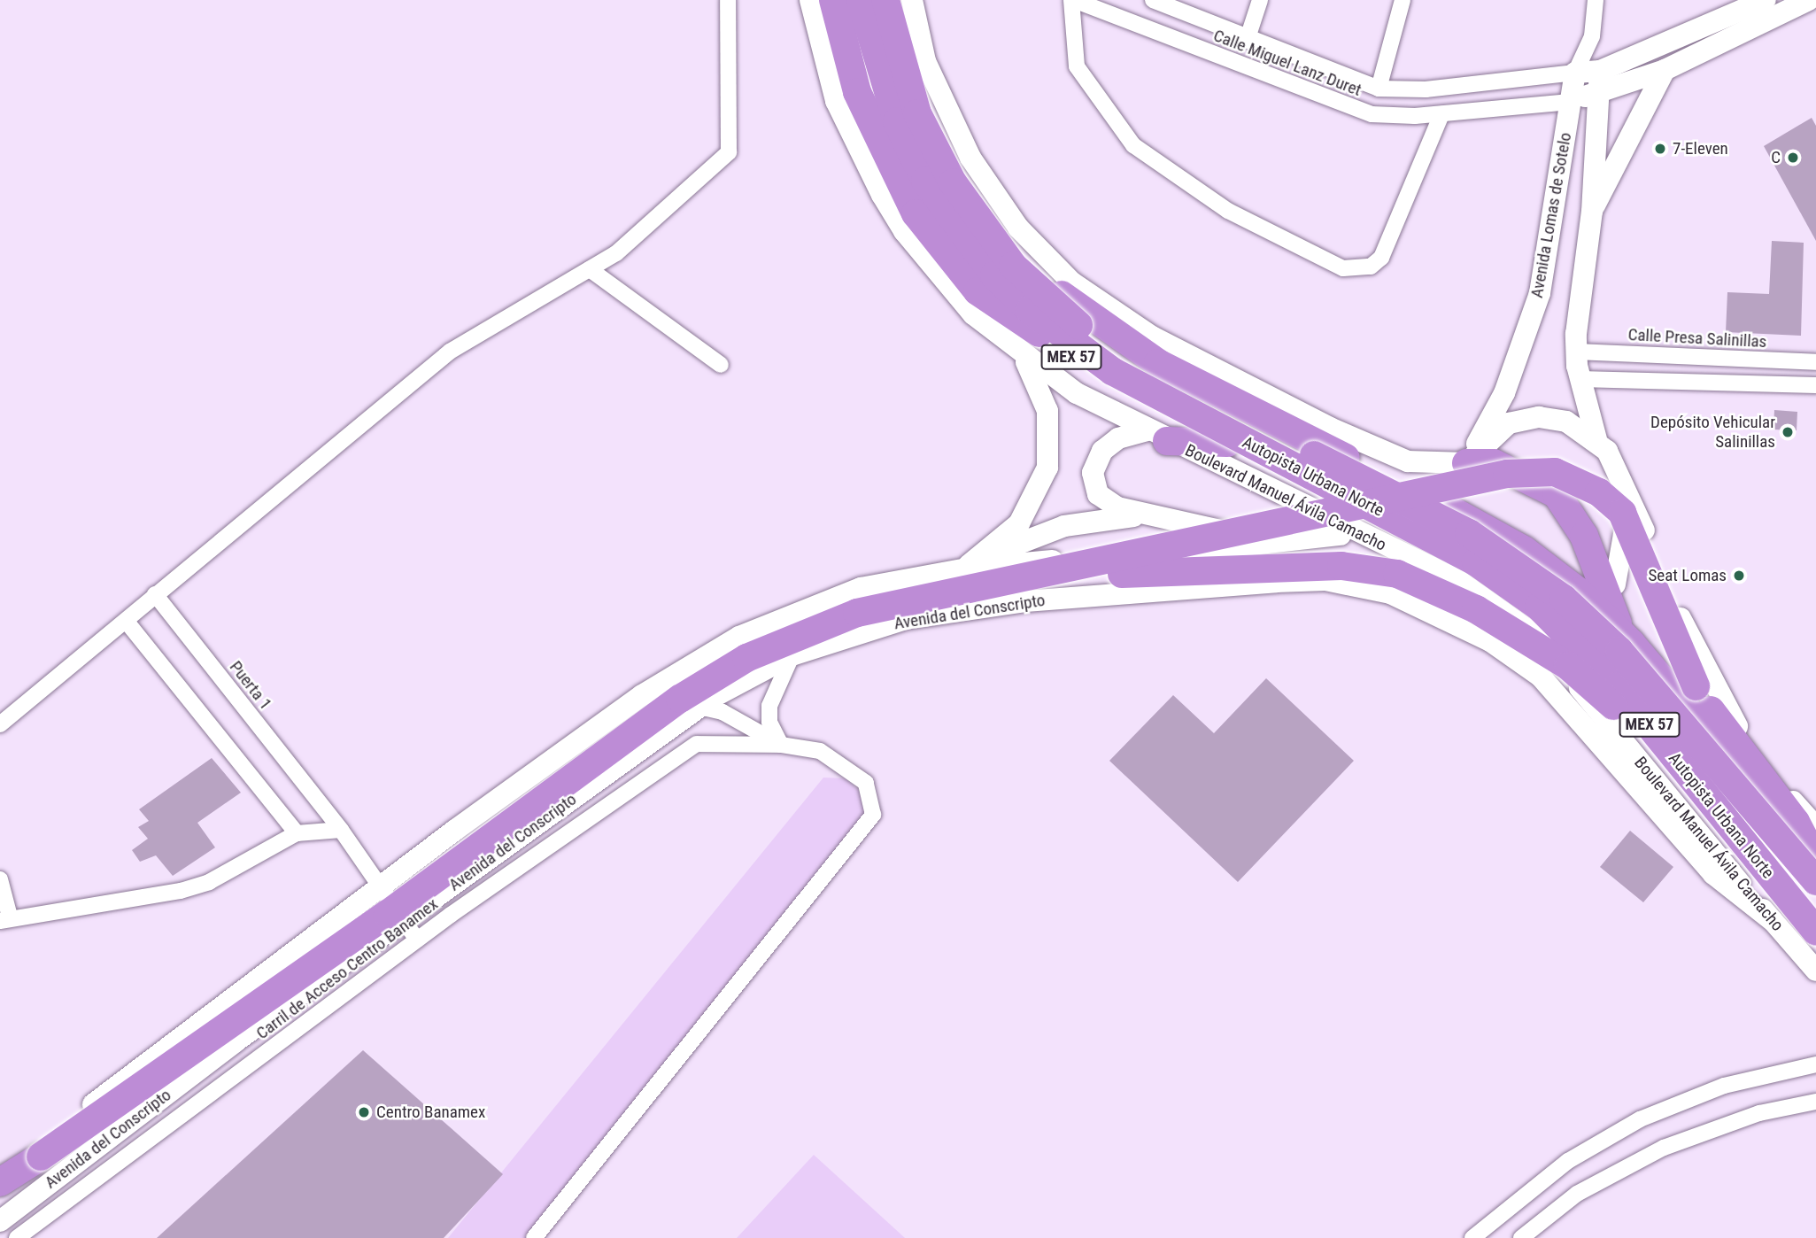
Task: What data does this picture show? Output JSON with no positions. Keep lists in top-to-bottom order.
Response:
{
  "streets": {
    "highway": ["MEX 57", "Autopista Urbana Norte", "Boulevard Manuel Ávila Camacho"],
    "main road": ["Avenida Lomas de Sotelo", "Avenida del Conscripto"],
    "street": [
      "Calle Miguel Lanz Duret",
      "Calle Presa Salinillas",
      "Puerta 1",
      "Carril de Acceso Centro Banamex"
    ]
  },
  "crossings": [
    ["Calle Miguel Lanz Duret", "Avenida Lomas de Sotelo"],
    ["Avenida Lomas de Sotelo", "Calle Presa Salinillas"],
    ["Boulevard Manuel Ávila Camacho", "Avenida del Conscripto"],
    ["Avenida del Conscripto", "Puerta 1"],
    ["Puerta 1", "Carril de Acceso Centro Banamex"]
  ],
  "places": [
    "7-Eleven",
    "C",
    "Depósito Vehicular Salinillas",
    "Seat Lomas",
    "Centro Banamex"
  ]
}
